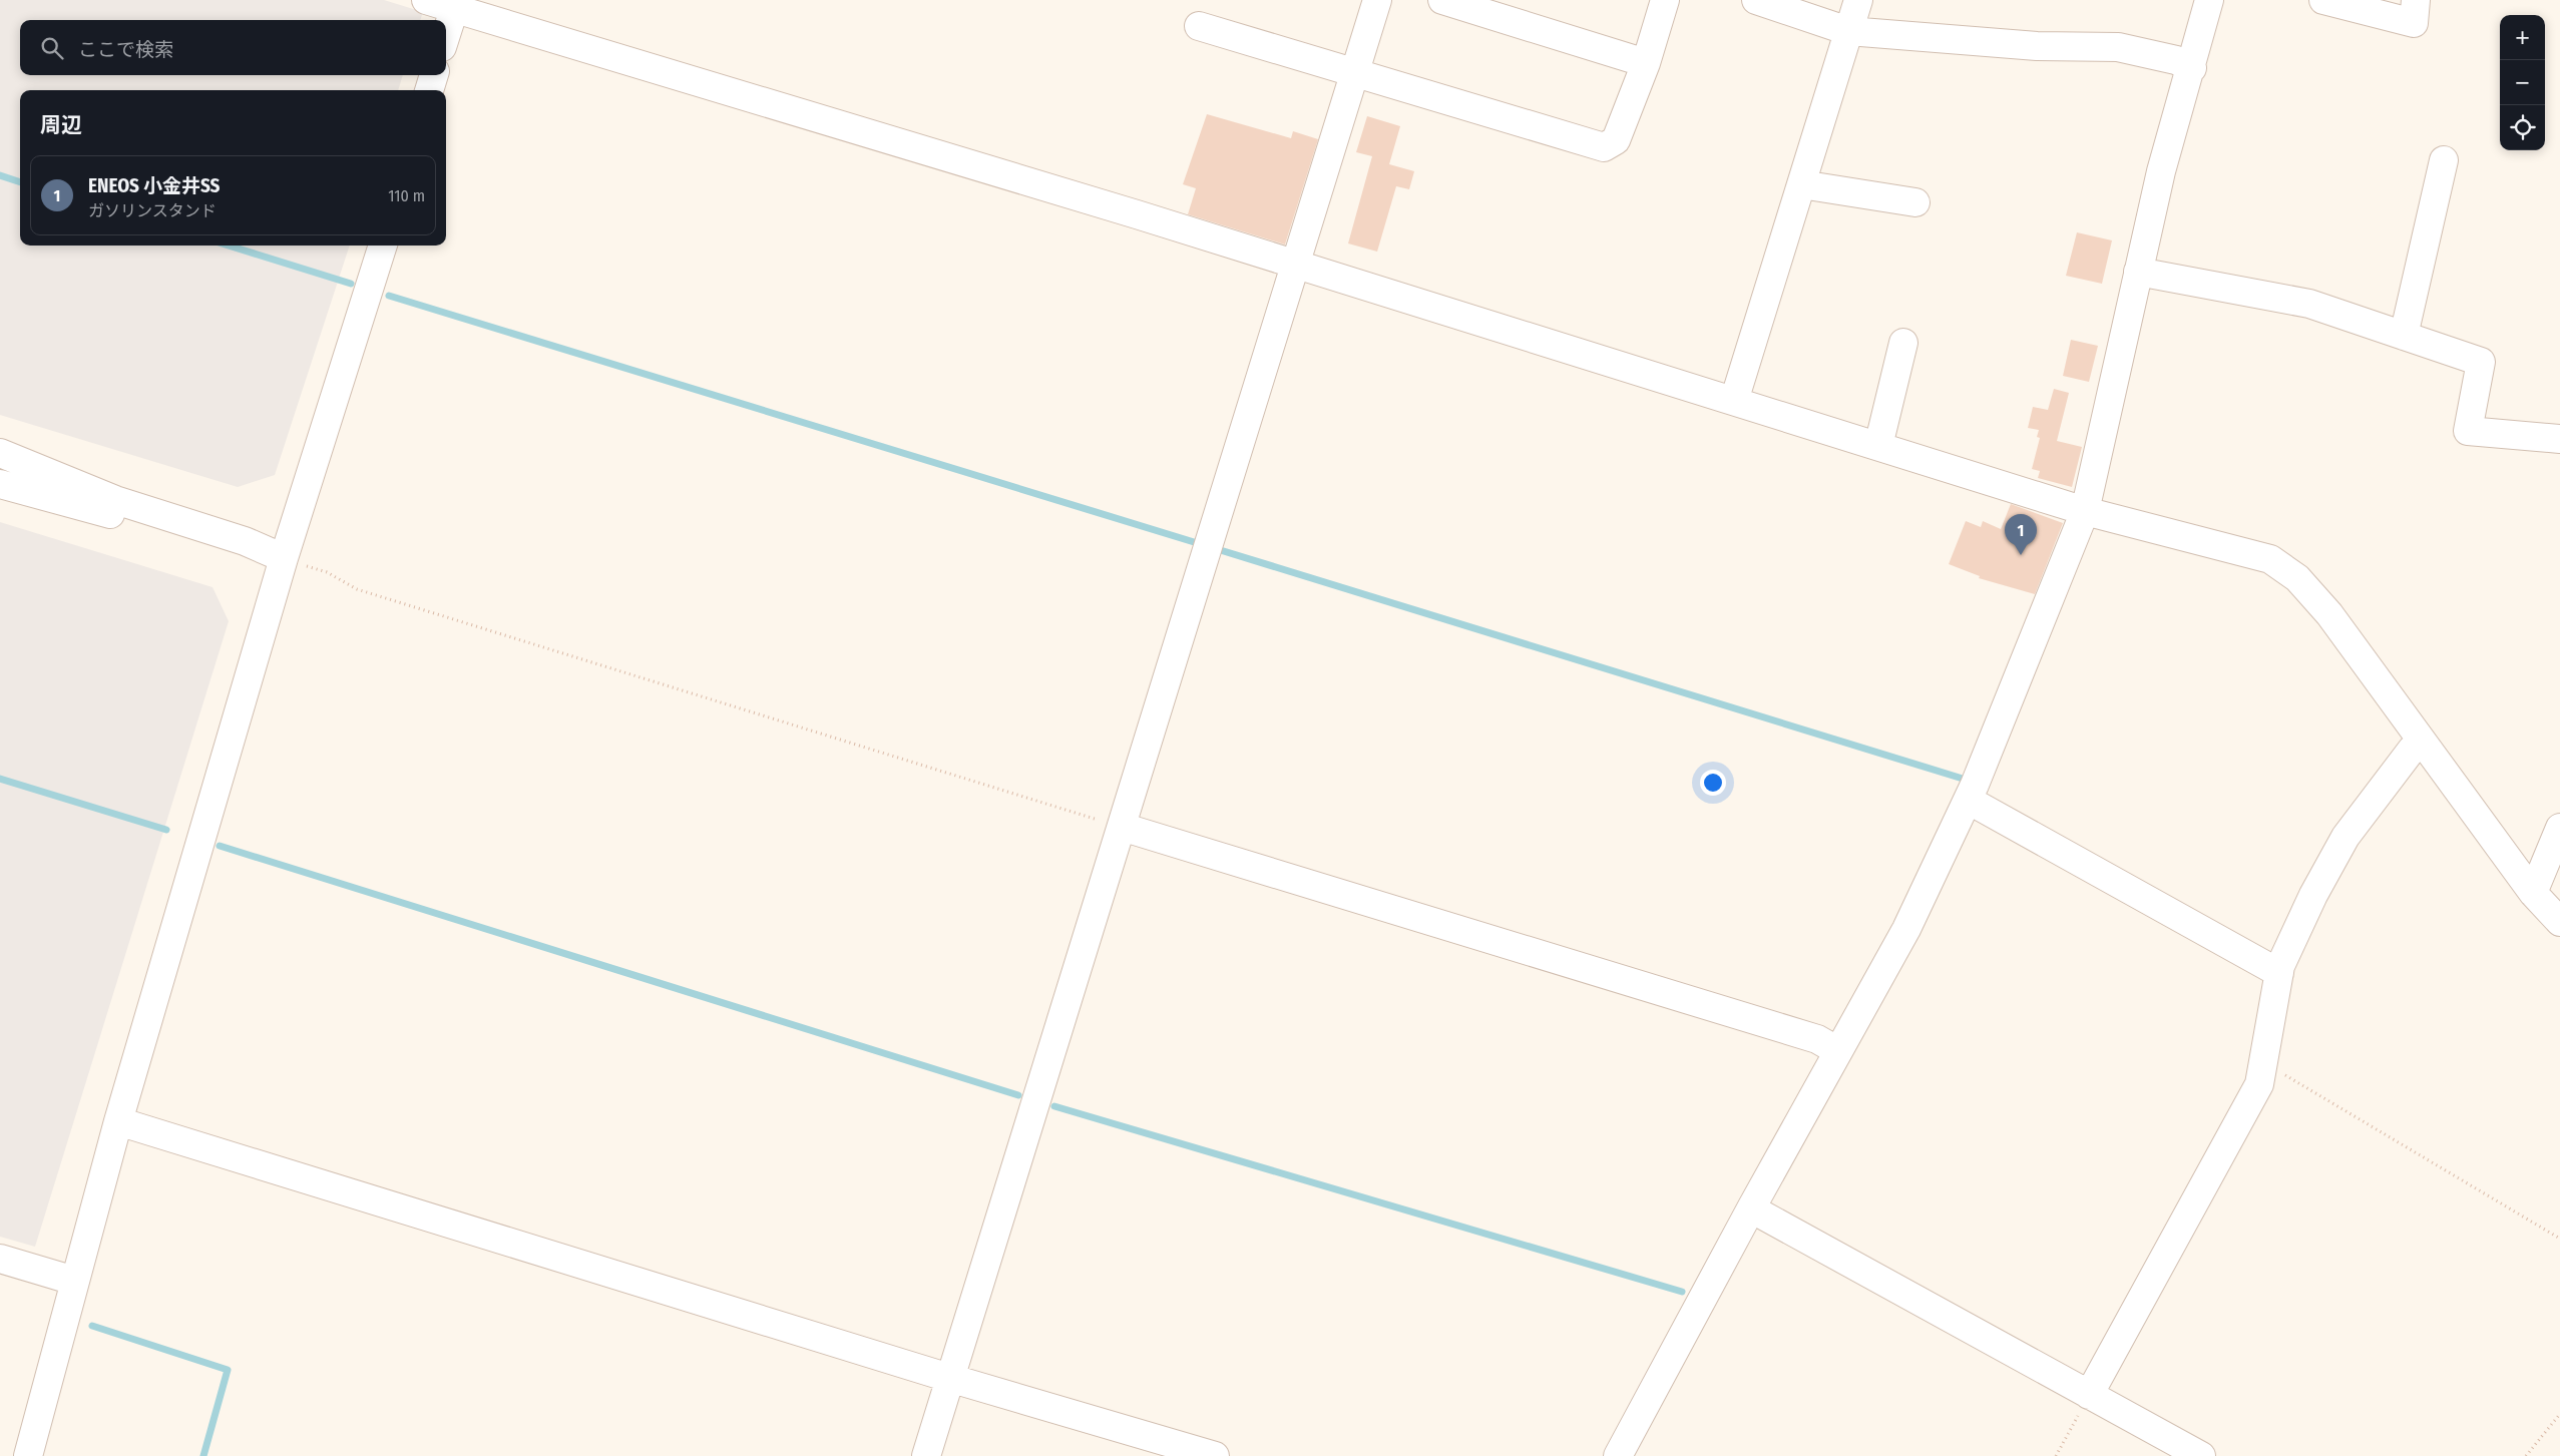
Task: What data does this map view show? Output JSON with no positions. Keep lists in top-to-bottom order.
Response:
{
  "page": {
    "map_buttons": ["+", "−"],
    "search": "ここで検索",
    "heading": "周辺",
    "list": [
      {
        "mark": "1",
        "name": "ENEOS 小金井SS",
        "note": "ガソリンスタンド",
        "value": "110 m"
      }
    ],
    "pins": "1"
  }
}
